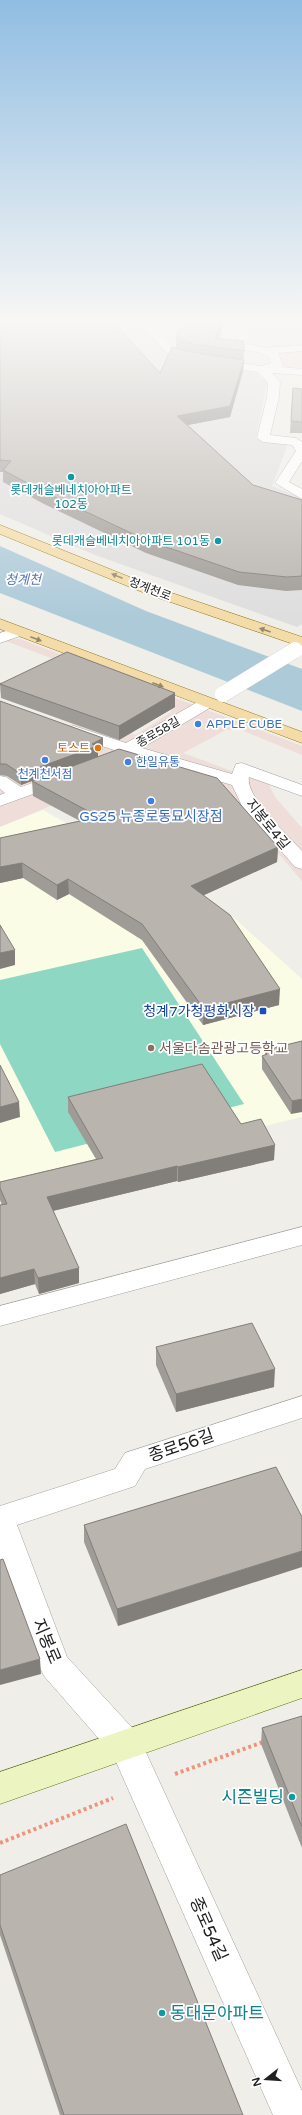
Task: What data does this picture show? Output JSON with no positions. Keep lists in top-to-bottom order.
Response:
{
  "streets": {
    "main road": ["청계천로"],
    "street": [
      "종로58길",
      "지봉로4길",
      "종로56길",
      "지봉로",
      "종로54길"
    ]
  },
  "crossings": [
    ["종로58길", "지봉로4길"],
    ["종로56길", "지봉로"],
    ["지봉로", "종로54길"]
  ],
  "water": ["청계천"],
  "places": {
    "other": [
      "롯데캐슬베네치아아파트 102동",
      "롯데캐슬베네치아아파트 101동",
      "APPLE CUBE",
      "토스트",
      "천계천서점",
      "한일유통",
      "GS25 뉴종로동묘시장점",
      "서울다솜관광고등학교",
      "시즌빌딩",
      "동대문아파트"
    ],
    "transit": ["청계7가청평화시장"]
  },
  "north": "left"
}
